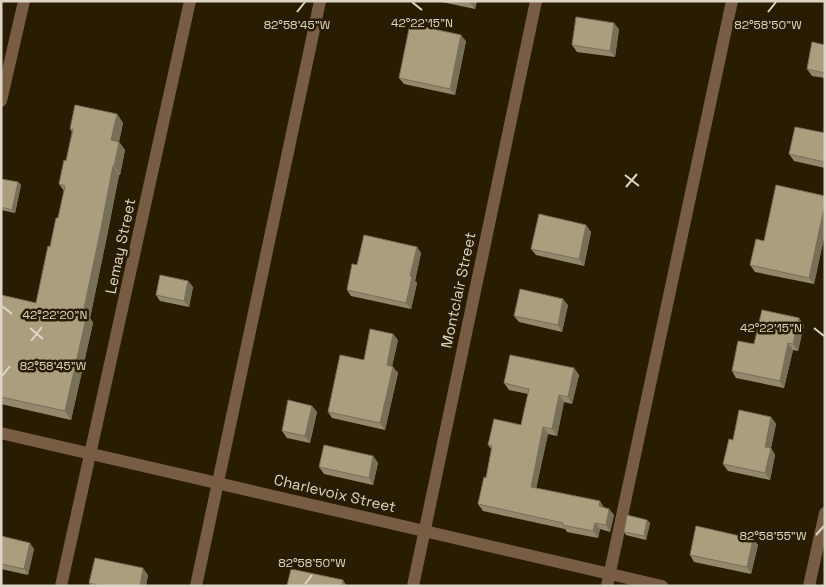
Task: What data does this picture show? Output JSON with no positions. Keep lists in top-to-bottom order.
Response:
{
  "streets": {
    "street": ["Lemay Street", "Montclair Street", "Charlevoix Street"]
  },
  "crossings": [
    ["Lemay Street", "Charlevoix Street"],
    ["Montclair Street", "Charlevoix Street"]
  ],
  "coordinates": [
    "42°22'15\"N",
    "82°58'45\"W",
    "82°58'50\"W",
    "42°22'20\"N",
    "82°58'55\"W"
  ]
}
